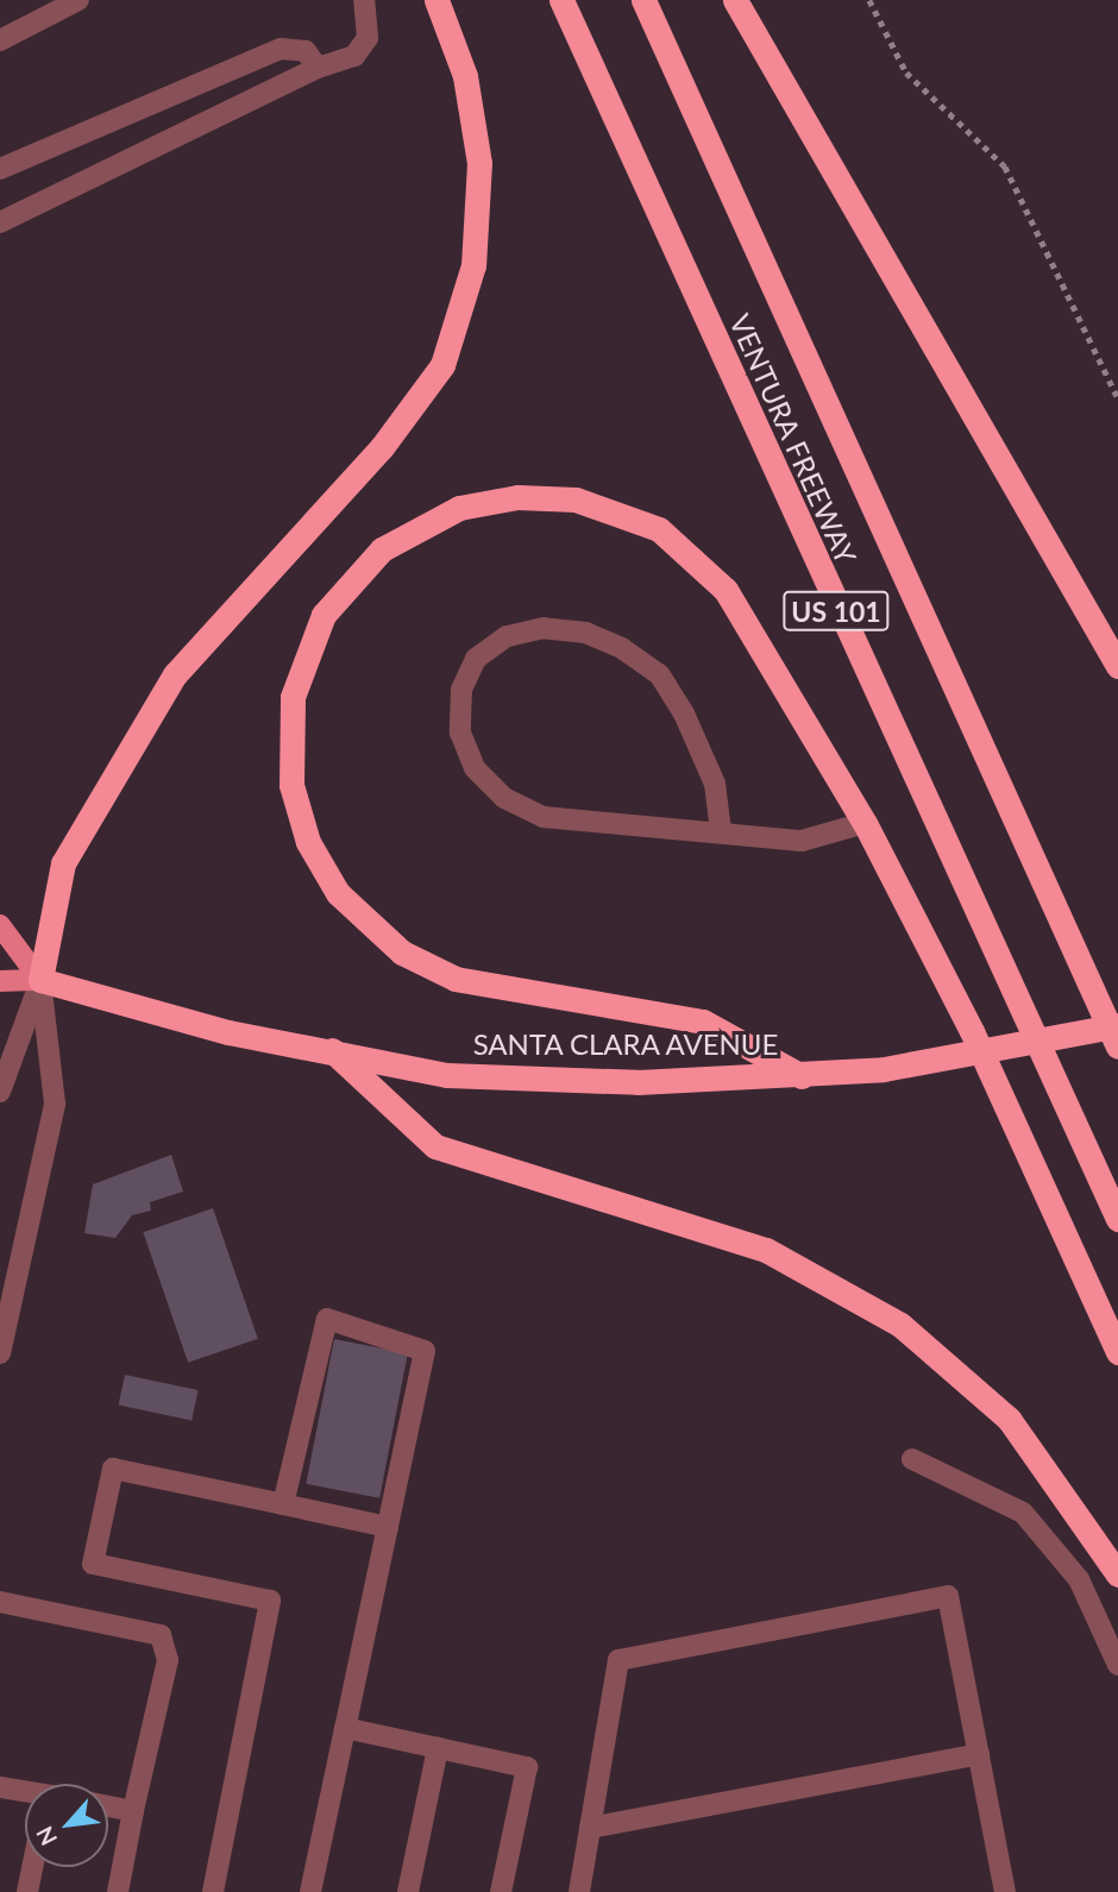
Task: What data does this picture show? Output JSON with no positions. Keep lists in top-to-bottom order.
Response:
{
  "streets": {
    "highway": ["VENTURA FREEWAY", "US 101", "SANTA CLARA AVENUE"]
  },
  "north": "bottom left"
}
